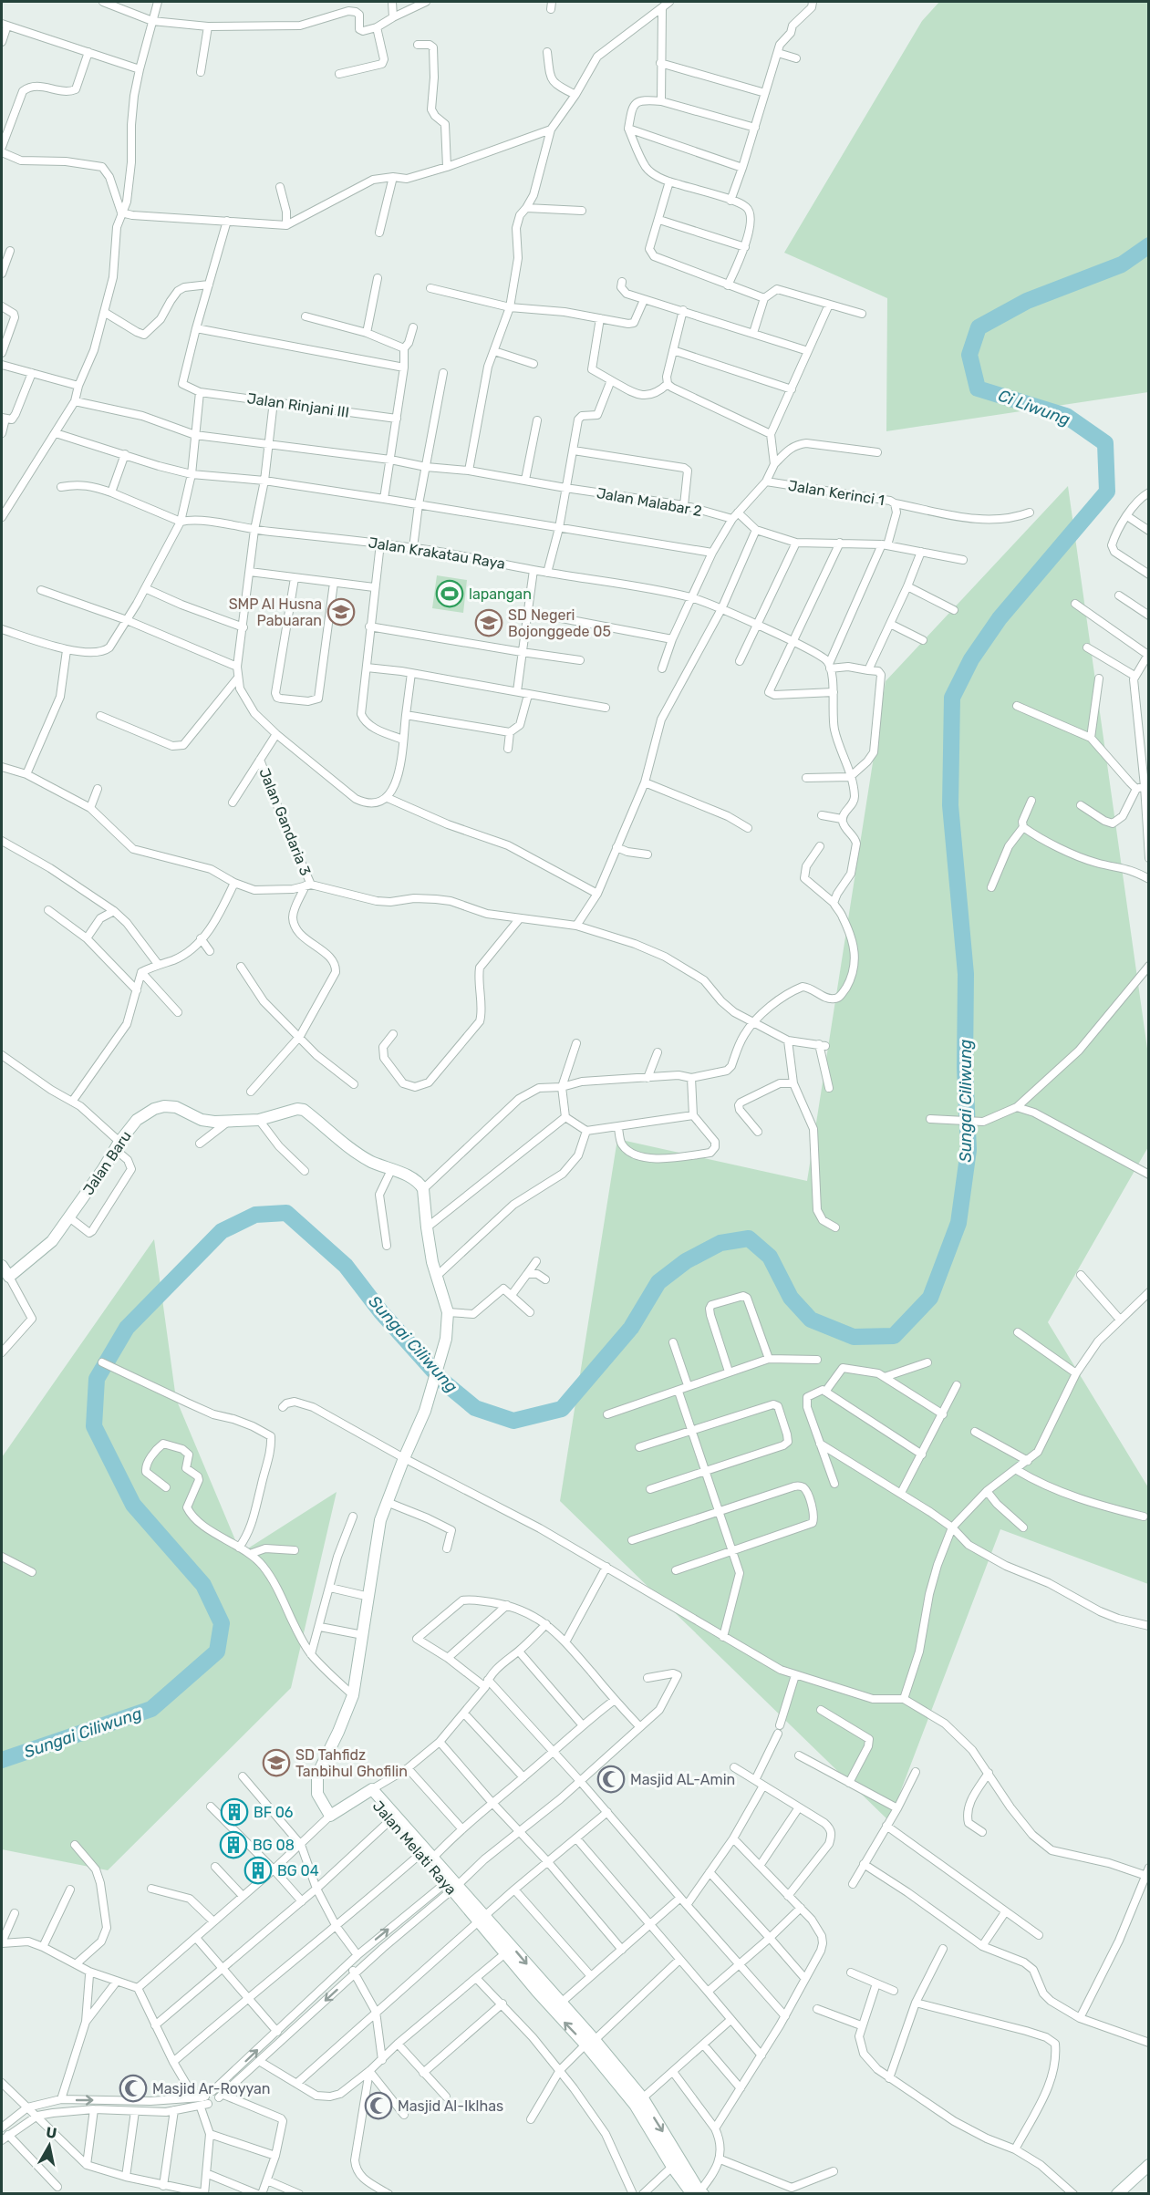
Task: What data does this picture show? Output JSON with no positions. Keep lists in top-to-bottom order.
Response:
{
  "streets": {
    "street": [
      "Jalan Rinjani III",
      "Jalan Kerinci 1",
      "Jalan Malabar 2",
      "Jalan Krakatau Raya",
      "Jalan Gandaria 3",
      "Jalan Baru",
      "Jalan Melati Raya"
    ]
  },
  "crossings": [
    ["Jalan Kerinci 1", "Jalan Krakatau Raya"]
  ],
  "water": ["Ci Liwung", "Sungai Ciliwung"],
  "places": {
    "sports": ["lapangan"],
    "school or university": ["SMP Al Husna Pabuaran", "SD Negeri Bojonggede 05", "SD Tahfidz Tanbihul Ghofilin"],
    "mosque": ["Masjid AL-Amin", "Masjid Ar-Royyan", "Masjid Al-Iklhas"],
    "building": ["BF 06", "BG 08", "BG 04"]
  },
  "north": "top"
}
